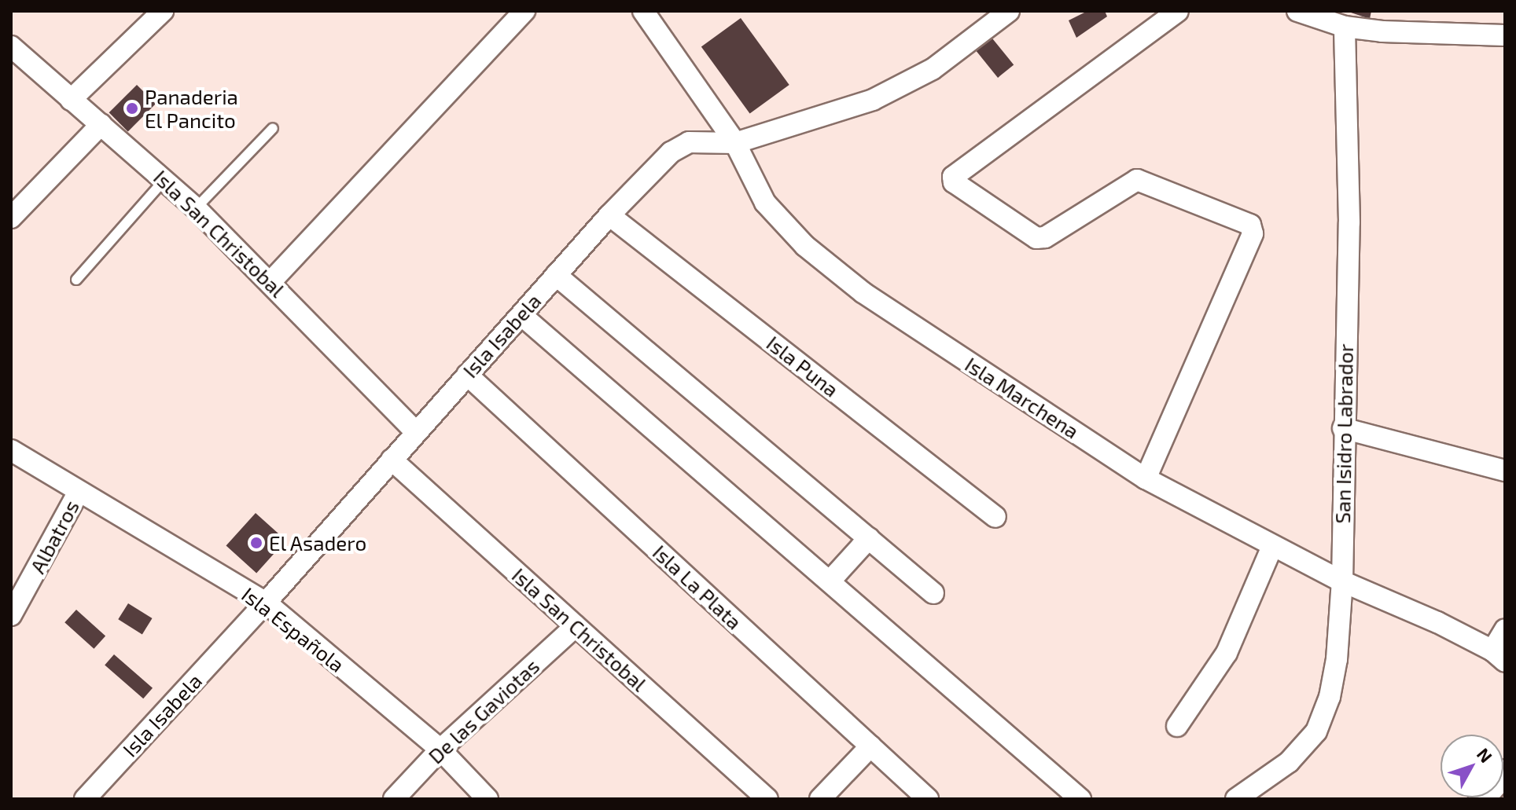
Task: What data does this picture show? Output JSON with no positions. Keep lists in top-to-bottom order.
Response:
{
  "streets": {
    "street": [
      "Isla San Christobal",
      "Isla Isabela",
      "Isla Puna",
      "Isla Marchena",
      "San Isidro Labrador",
      "Albatros",
      "Isla La Plata",
      "Isla Española",
      "De las Gaviotas"
    ]
  },
  "crossings": [
    ["Isla San Christobal", "Isla Isabela"],
    ["Isla San Christobal", "De las Gaviotas"],
    ["Isla Isabela", "Isla Puna"],
    ["Isla Isabela", "Isla Marchena"],
    ["Isla Isabela", "Isla La Plata"],
    ["Isla Isabela", "Isla Española"],
    ["Isla Marchena", "San Isidro Labrador"],
    ["Albatros", "Isla Española"],
    ["Isla Española", "De las Gaviotas"]
  ],
  "places": ["Panaderia El Pancito", "El Asadero"],
  "north": "top right"
}
